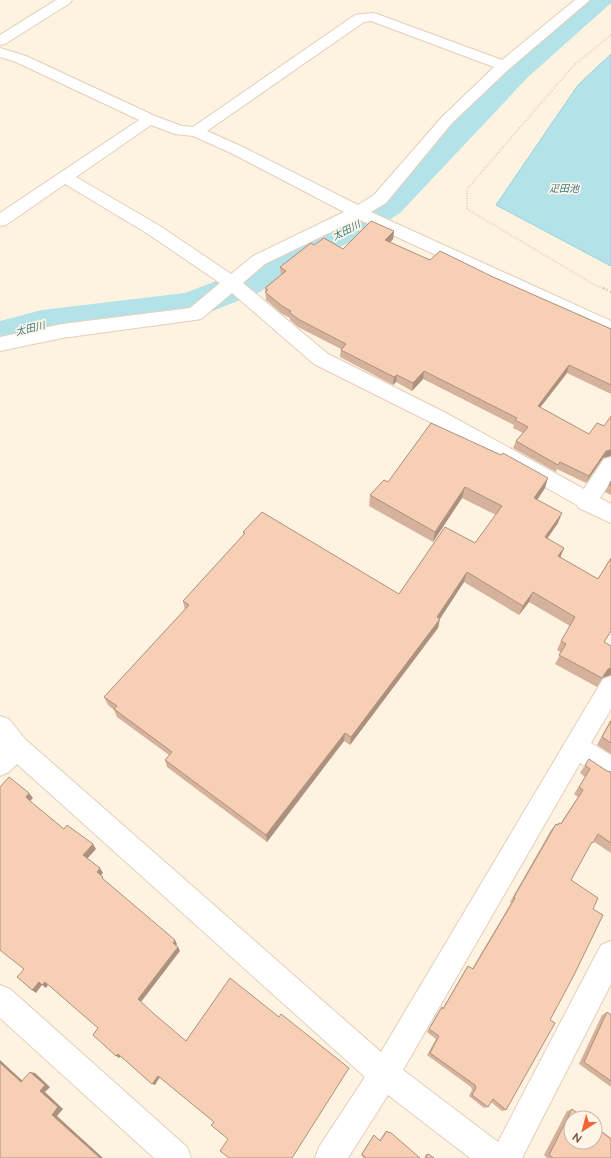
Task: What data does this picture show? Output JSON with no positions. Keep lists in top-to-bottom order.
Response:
{
  "water": ["疋田池", "太田川"],
  "north": "bottom left"
}
